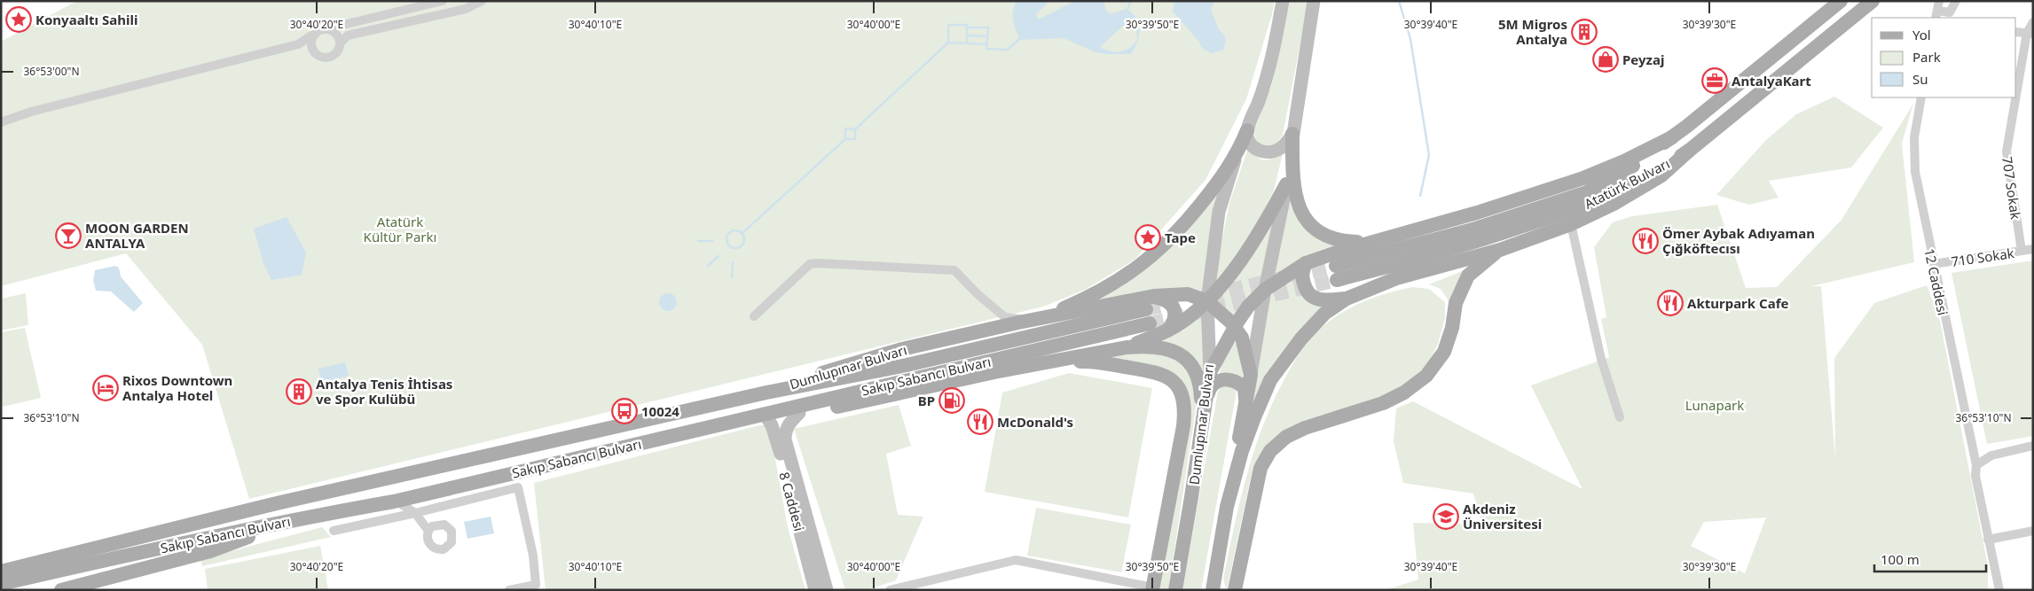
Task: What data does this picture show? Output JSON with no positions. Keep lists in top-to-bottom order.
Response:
{
  "streets": {
    "main road": [
      "Atatürk Bulvarı",
      "Dumlupınar Bulvarı",
      "Sakıp Sabancı Bulvarı",
      "8 Caddesi"
    ],
    "street": ["707 Sokak", "710 Sokak", "12 Caddesi"]
  },
  "crossings": [
    ["707 Sokak", "710 Sokak"],
    ["710 Sokak", "12 Caddesi"],
    ["Dumlupınar Bulvarı", "Sakıp Sabancı Bulvarı"],
    ["Sakıp Sabancı Bulvarı", "8 Caddesi"]
  ],
  "parks": ["Atatürk Kültür Parkı", "Lunapark"],
  "places": {
    "place": ["Konyaaltı Sahili", "Tape"],
    "building": ["5M Migros Antalya", "Antalya Tenis İhtisas ve Spor Kulübü"],
    "shop": ["Peyzaj"],
    "office": ["AntalyaKart"],
    "bar": ["MOON GARDEN ANTALYA"],
    "restaurant": ["Ömer Aybak Adıyaman Çığköftecısı", "Akturpark Cafe", "McDonald's"],
    "hotel": ["Rixos Downtown Antalya Hotel"],
    "fuel station": ["BP"],
    "bus stop": ["10024"],
    "school or university": ["Akdeniz Üniversitesi"]
  },
  "legend": ["Yol", "Park", "Su"],
  "scale_bar": "100 m",
  "coordinates": [
    "30°40'20\"E",
    "30°40'10\"E",
    "30°40'00\"E",
    "30°39'50\"E",
    "30°39'40\"E",
    "30°39'30\"E",
    "36°53'00\"N",
    "36°53'10\"N"
  ]
}
